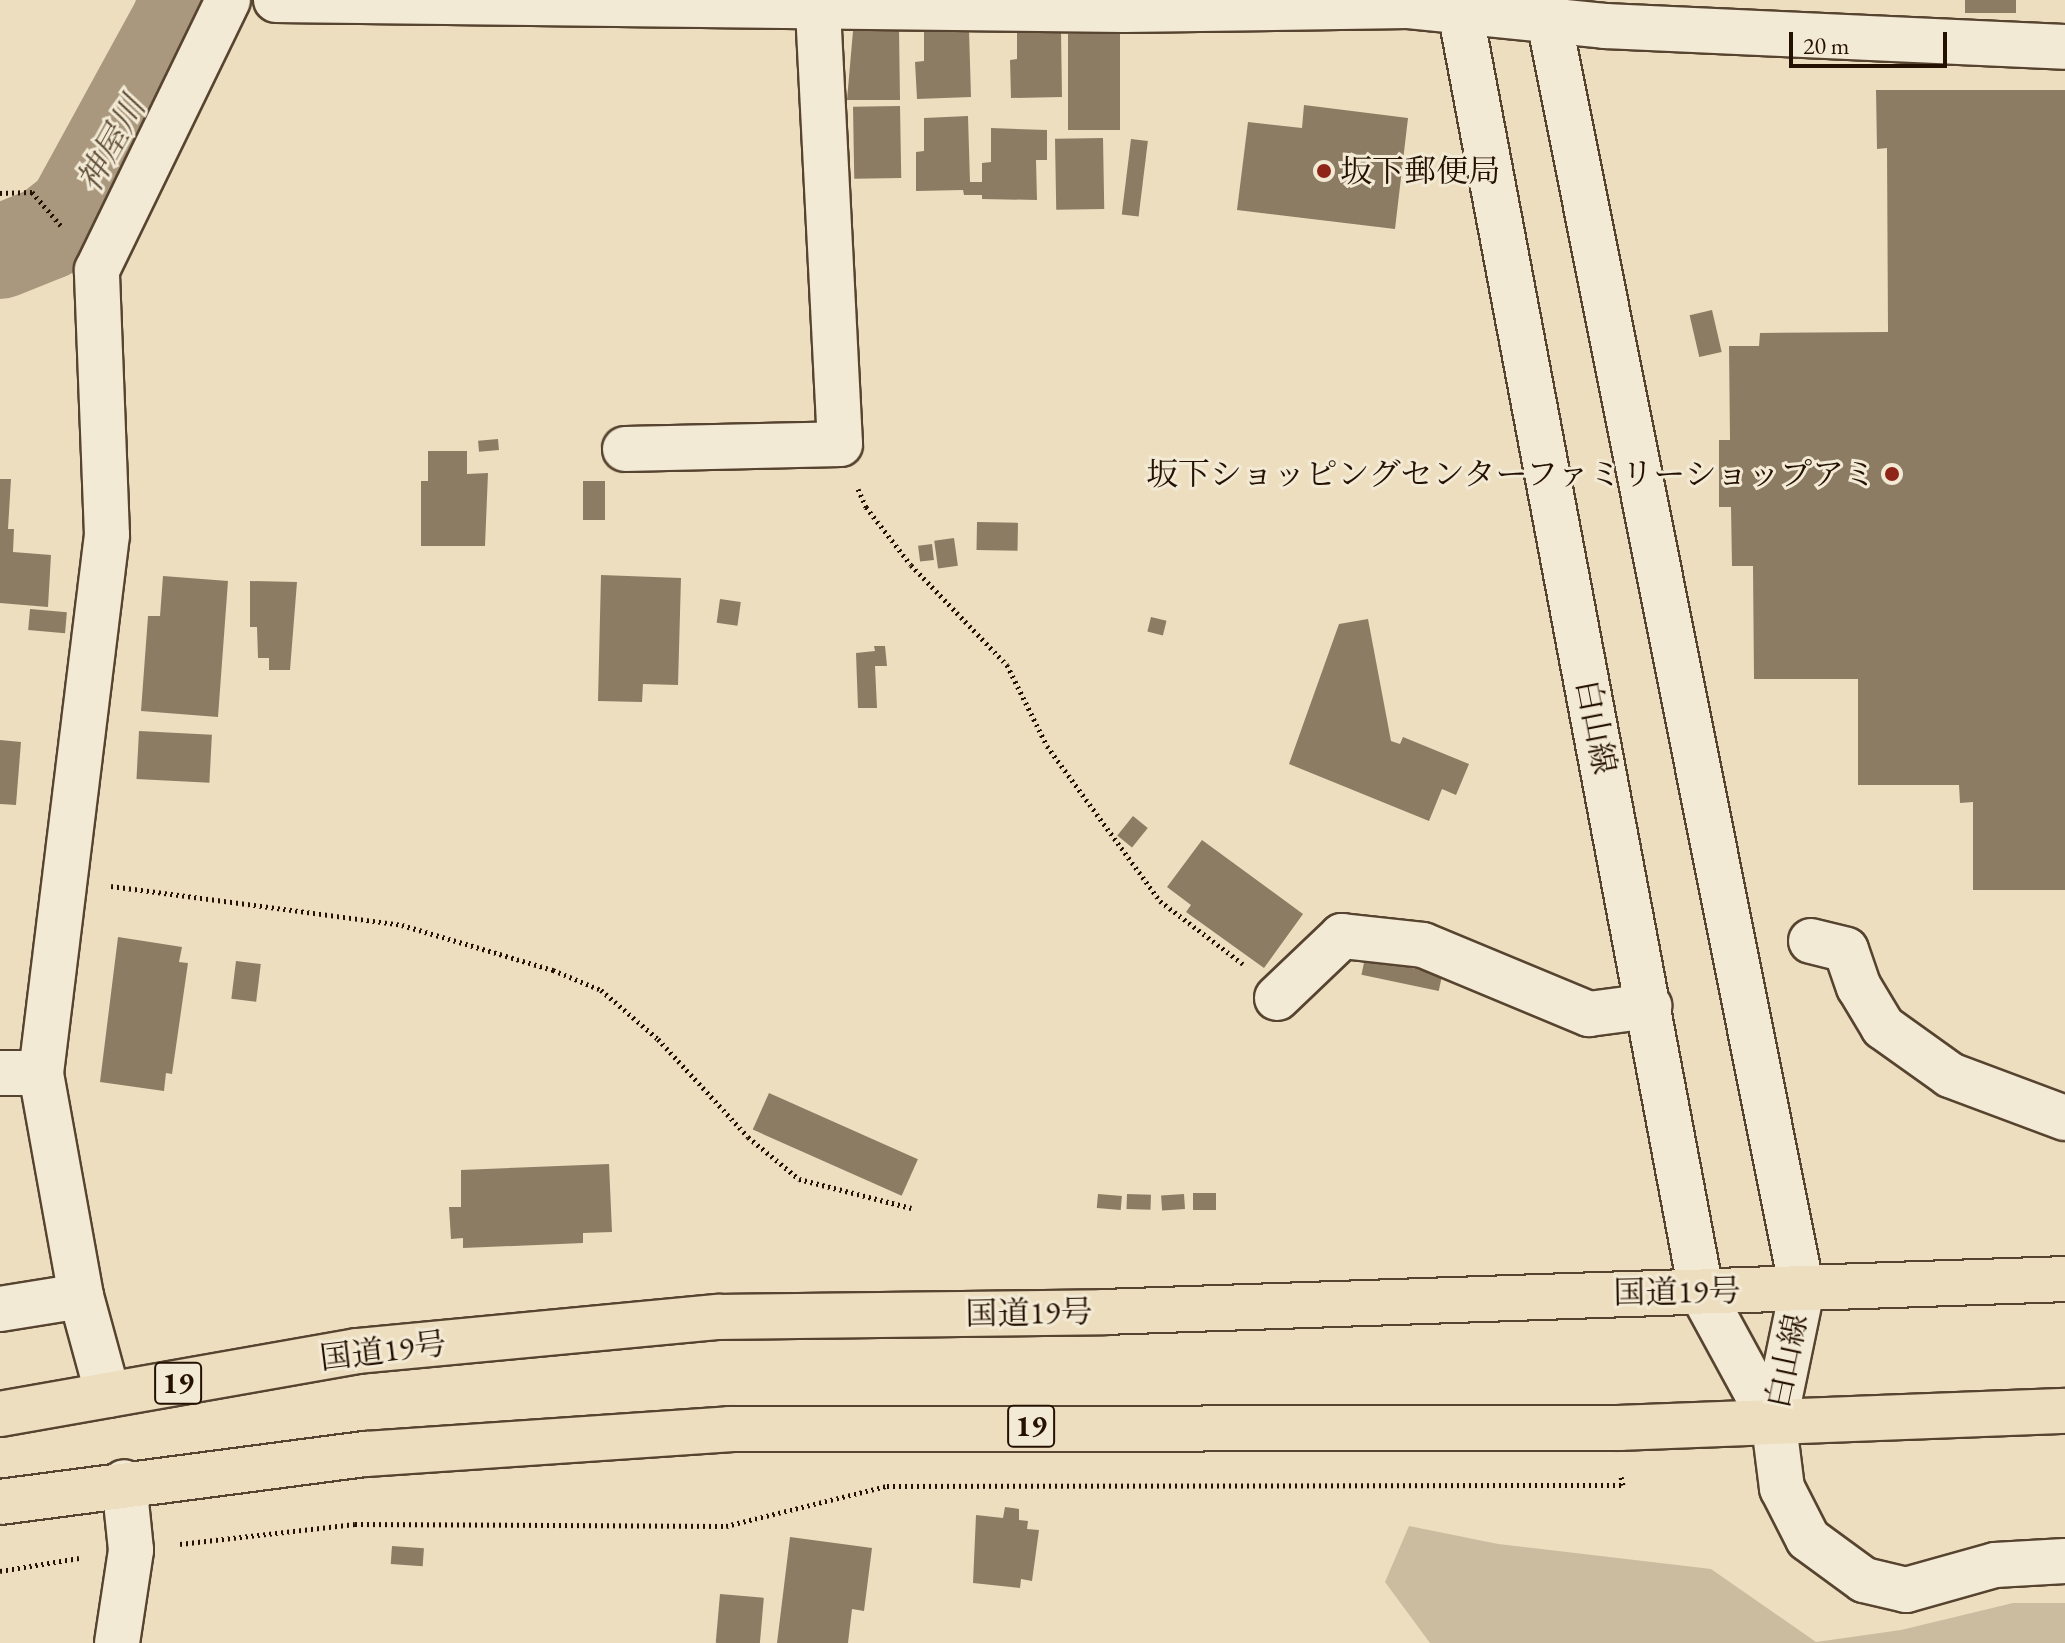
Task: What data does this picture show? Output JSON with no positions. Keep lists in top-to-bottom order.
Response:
{
  "streets": {
    "highway": ["国道19号", "19"],
    "street": ["白山線"]
  },
  "crossings": [
    ["白山線", "国道19号"],
    ["白山線", "19"]
  ],
  "water": ["神屋川"],
  "places": ["坂下郵便局", "坂下ショッピングセンターファミリーショップアミ"],
  "scale_bar": "20 m"
}
